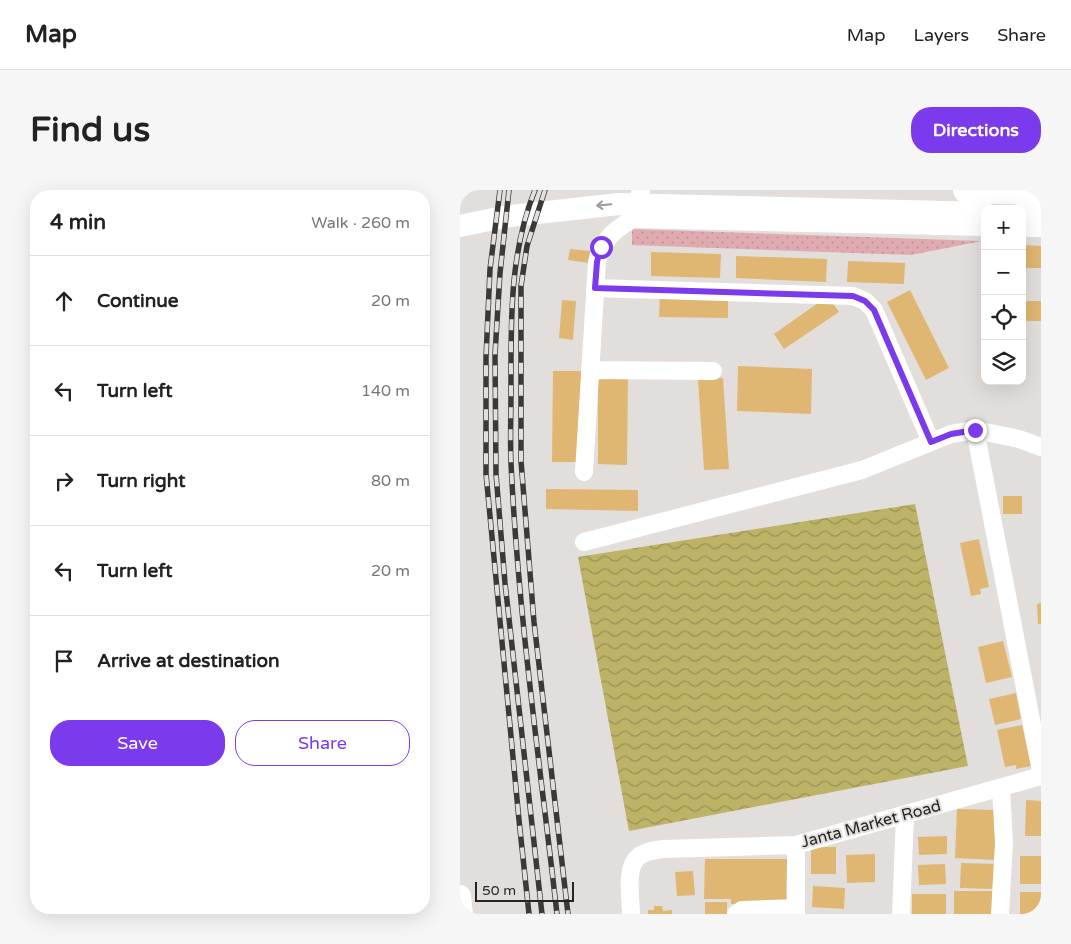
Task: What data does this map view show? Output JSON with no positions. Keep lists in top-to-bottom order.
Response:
{
  "streets": {
    "street": ["Janta Market Road"]
  },
  "scale_bar": "50 m",
  "page": {
    "header": "Map",
    "nav": ["Map", "Layers", "Share"],
    "buttons": [
      "Directions",
      ["Save", "Share"]
    ],
    "title": "Find us",
    "heading": ["4 min", "Walk · 260 m"],
    "map_buttons": ["+", "−"],
    "list": [
      ["Continue", "20 m"],
      ["Turn left", "140 m"],
      ["Turn right", "80 m"],
      ["Turn left", "20 m"],
      "Arrive at destination"
    ],
    "scale": "50 m"
  }
}
